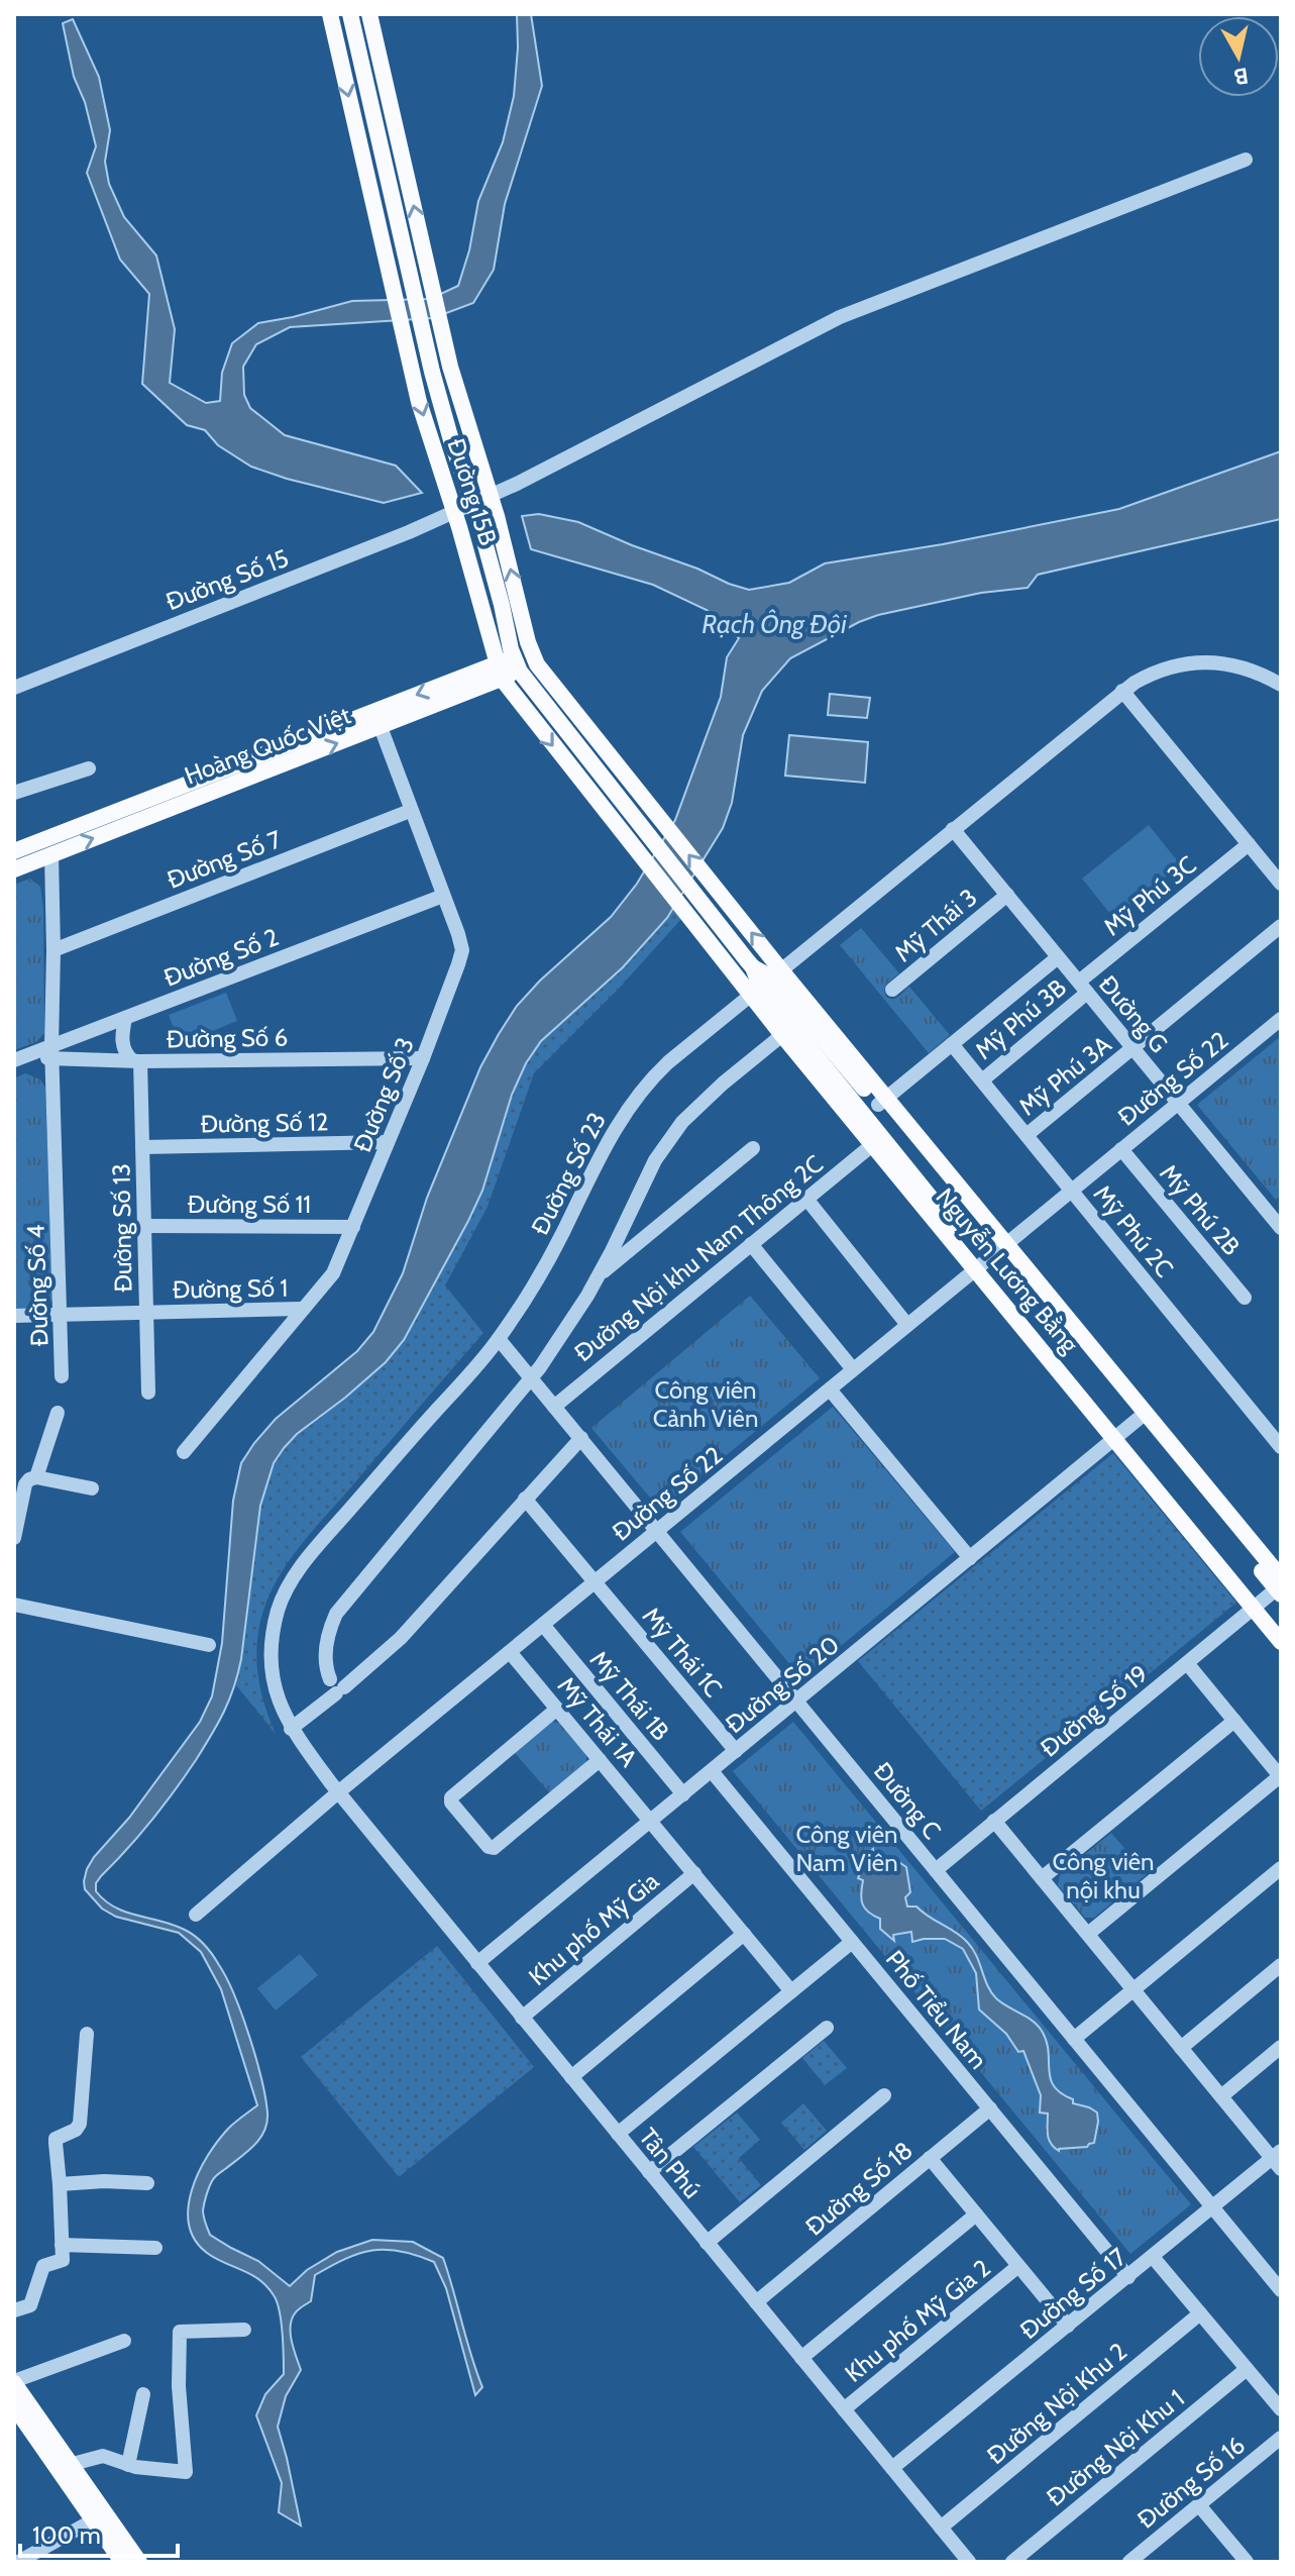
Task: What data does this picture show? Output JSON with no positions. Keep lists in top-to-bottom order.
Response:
{
  "streets": {
    "main road": ["Đường 15B", "Hoàng Quốc Việt", "Nguyễn Lương Bằng"],
    "street": [
      "Đường Số 15",
      "Đường Số 7",
      "Mỹ Phú 3C",
      "Mỹ Thái 3",
      "Đường Số 2",
      "Đường G",
      "Mỹ Phú 3B",
      "Đường Số 6",
      "Mỹ Phú 3A",
      "Đường Số 22",
      "Đường Số 3",
      "Đường Số 12",
      "Đường Số 23",
      "Đường Số 11",
      "Mỹ Phú 2B",
      "Đường Số 13",
      "Mỹ Phú 2C",
      "Đường Nội khu Nam Thông 2C",
      "Đường Số 4",
      "Đường Số 1",
      "Mỹ Thái 1C",
      "Đường Số 20",
      "Mỹ Thái 1B",
      "Đường Số 19",
      "Mỹ Thái 1A",
      "Đường C",
      "Khu phố Mỹ Gia",
      "Phố Tiểu Nam",
      "Tân Phú",
      "Đường Số 18",
      "Đường Số 17",
      "Khu phố Mỹ Gia 2",
      "Đường Nội Khu 2",
      "Đường Nội Khu 1",
      "Đường Số 16"
    ]
  },
  "crossings": [
    ["Đường 15B", "Đường Số 15"],
    ["Đường 15B", "Hoàng Quốc Việt"],
    ["Đường 15B", "Nguyễn Lương Bằng"],
    ["Hoàng Quốc Việt", "Đường Số 3"],
    ["Hoàng Quốc Việt", "Nguyễn Lương Bằng"],
    ["Hoàng Quốc Việt", "Đường Số 4"],
    ["Đường Số 7", "Đường Số 3"],
    ["Đường Số 7", "Đường Số 4"],
    ["Mỹ Phú 3C", "Đường G"],
    ["Mỹ Phú 3C", "Mỹ Phú 3B"],
    ["Mỹ Thái 3", "Đường G"],
    ["Đường Số 2", "Đường Số 6"],
    ["Đường Số 2", "Đường Số 3"],
    ["Đường Số 2", "Đường Số 13"],
    ["Đường Số 2", "Đường Số 4"],
    ["Đường G", "Mỹ Phú 3B"],
    ["Đường G", "Mỹ Phú 3A"],
    ["Đường G", "Đường Số 22"],
    ["Đường G", "Đường Số 23"],
    ["Mỹ Phú 3B", "Mỹ Phú 2C"],
    ["Đường Số 6", "Đường Số 3"],
    ["Đường Số 6", "Đường Số 13"],
    ["Đường Số 6", "Đường Số 4"],
    ["Mỹ Phú 3A", "Mỹ Phú 2C"],
    ["Đường Số 22", "Đường Số 23"],
    ["Đường Số 22", "Mỹ Phú 2B"],
    ["Đường Số 22", "Mỹ Phú 2C"],
    ["Đường Số 22", "Nguyễn Lương Bằng"],
    ["Đường Số 22", "Mỹ Thái 1C"],
    ["Đường Số 22", "Mỹ Thái 1B"],
    ["Đường Số 22", "Mỹ Thái 1A"],
    ["Đường Số 22", "Đường C"],
    ["Đường Số 22", "Tân Phú"],
    ["Đường Số 3", "Đường Số 12"],
    ["Đường Số 3", "Đường Số 11"],
    ["Đường Số 3", "Đường Số 1"],
    ["Đường Số 12", "Đường Số 13"],
    ["Đường Số 23", "Nguyễn Lương Bằng"],
    ["Đường Số 23", "Đường C"],
    ["Đường Số 23", "Tân Phú"],
    ["Đường Số 11", "Đường Số 13"],
    ["Đường Số 13", "Đường Số 1"],
    ["Đường Nội khu Nam Thông 2C", "Nguyễn Lương Bằng"],
    ["Đường Nội khu Nam Thông 2C", "Đường C"],
    ["Nguyễn Lương Bằng", "Đường Số 20"],
    ["Nguyễn Lương Bằng", "Đường Số 19"],
    ["Đường Số 4", "Đường Số 1"],
    ["Mỹ Thái 1C", "Đường Số 20"],
    ["Đường Số 20", "Mỹ Thái 1B"],
    ["Đường Số 20", "Mỹ Thái 1A"],
    ["Đường Số 20", "Đường C"],
    ["Đường Số 20", "Khu phố Mỹ Gia"],
    ["Đường Số 20", "Phố Tiểu Nam"],
    ["Đường Số 20", "Tân Phú"],
    ["Đường Số 19", "Đường C"],
    ["Mỹ Thái 1A", "Khu phố Mỹ Gia"],
    ["Đường C", "Đường Số 17"],
    ["Khu phố Mỹ Gia", "Tân Phú"],
    ["Phố Tiểu Nam", "Đường Số 18"],
    ["Phố Tiểu Nam", "Đường Số 17"],
    ["Tân Phú", "Đường Số 18"],
    ["Tân Phú", "Đường Số 17"],
    ["Tân Phú", "Khu phố Mỹ Gia 2"],
    ["Tân Phú", "Đường Nội Khu 2"]
  ],
  "water": ["Rạch Ông Đội"],
  "parks": ["Công viên Cảnh Viên", "Công viên Nam Viên", "Công viên nội khu"],
  "scale_bar": "100 m",
  "north": "bottom"
}
